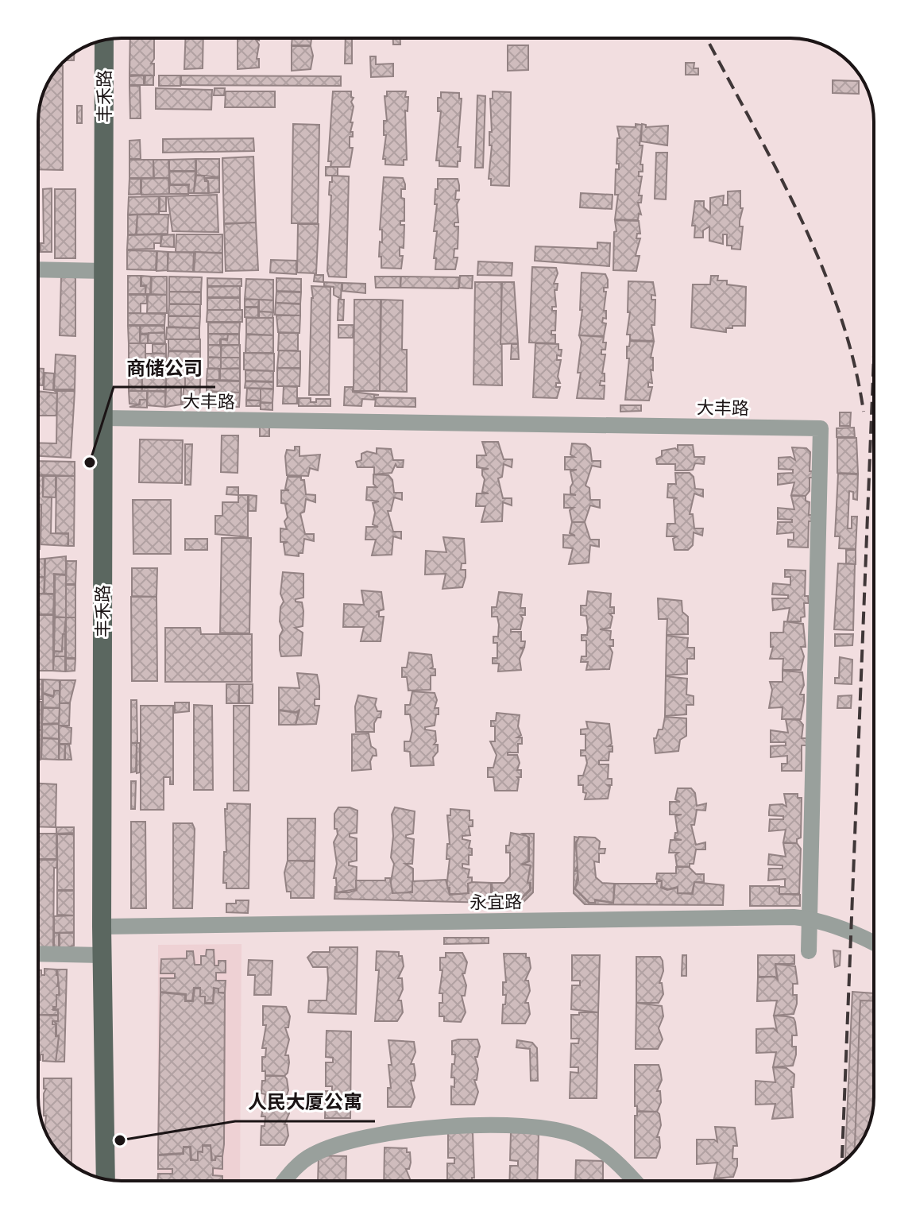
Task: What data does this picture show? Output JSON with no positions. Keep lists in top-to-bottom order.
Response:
{
  "streets": {
    "main road": ["丰禾路"],
    "street": ["大丰路", "永宜路"]
  },
  "crossings": [
    ["丰禾路", "大丰路"],
    ["丰禾路", "永宜路"],
    ["大丰路", "永宜路"]
  ],
  "places": ["商储公司", "人民大厦公寓"]
}
